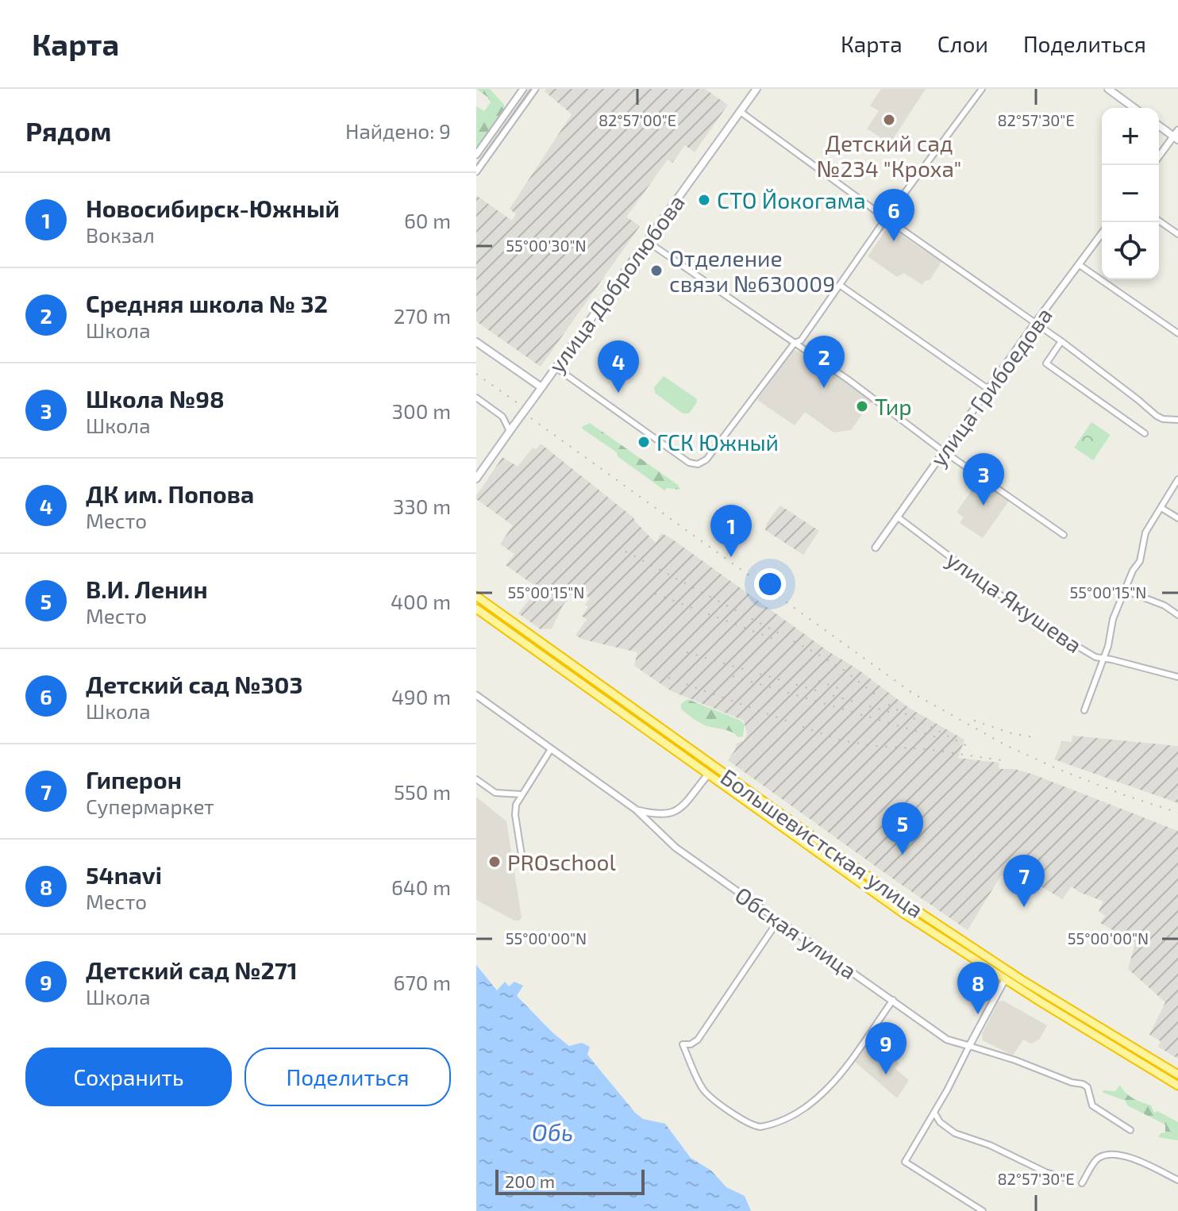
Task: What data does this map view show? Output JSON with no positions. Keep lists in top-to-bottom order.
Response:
{
  "streets": {
    "highway": ["Большевистская улица"],
    "main road": ["улица Добролюбова"],
    "street": ["улица Грибоедова", "улица Якушева", "Обская улица"]
  },
  "crossings": [
    ["улица Грибоедова", "улица Якушева"]
  ],
  "water": ["Обь"],
  "places": [
    "Детский сад №234 \"Кроха\"",
    "СТО Йокогама",
    "Отделение связи №630009",
    "Тир",
    "ГСК Южный",
    "PROschool"
  ],
  "scale_bar": "200 m",
  "page": {
    "header": "Карта",
    "nav": ["Карта", "Слои", "Поделиться"],
    "heading": ["Рядом", "Найдено: 9"],
    "map_buttons": ["+", "−"],
    "list": [
      {
        "mark": "1",
        "name": "Новосибирск-Южный",
        "note": "Вокзал",
        "value": "60 m"
      },
      {
        "mark": "2",
        "name": "Средняя школа № 32",
        "note": "Школа",
        "value": "270 m"
      },
      {
        "mark": "3",
        "name": "Школа №98",
        "note": "Школа",
        "value": "300 m"
      },
      {
        "mark": "4",
        "name": "ДК им. Попова",
        "note": "Место",
        "value": "330 m"
      },
      {
        "mark": "5",
        "name": "В.И. Ленин",
        "note": "Место",
        "value": "400 m"
      },
      {
        "mark": "6",
        "name": "Детский сад №303",
        "note": "Школа",
        "value": "490 m"
      },
      {
        "mark": "7",
        "name": "Гиперон",
        "note": "Супермаркет",
        "value": "550 m"
      },
      {
        "mark": "8",
        "name": "54navi",
        "note": "Место",
        "value": "640 m"
      },
      {
        "mark": "9",
        "name": "Детский сад №271",
        "note": "Школа",
        "value": "670 m"
      }
    ],
    "pins": [
      "6",
      "2",
      "4",
      "3",
      "1",
      "5",
      "7",
      "8",
      "9"
    ],
    "buttons": ["Сохранить", "Поделиться"],
    "scale": "200 m"
  },
  "coordinates": [
    "82°57'00\"E",
    "82°57'30\"E",
    "55°00'30\"N",
    "55°00'15\"N",
    "55°00'00\"N"
  ]
}
